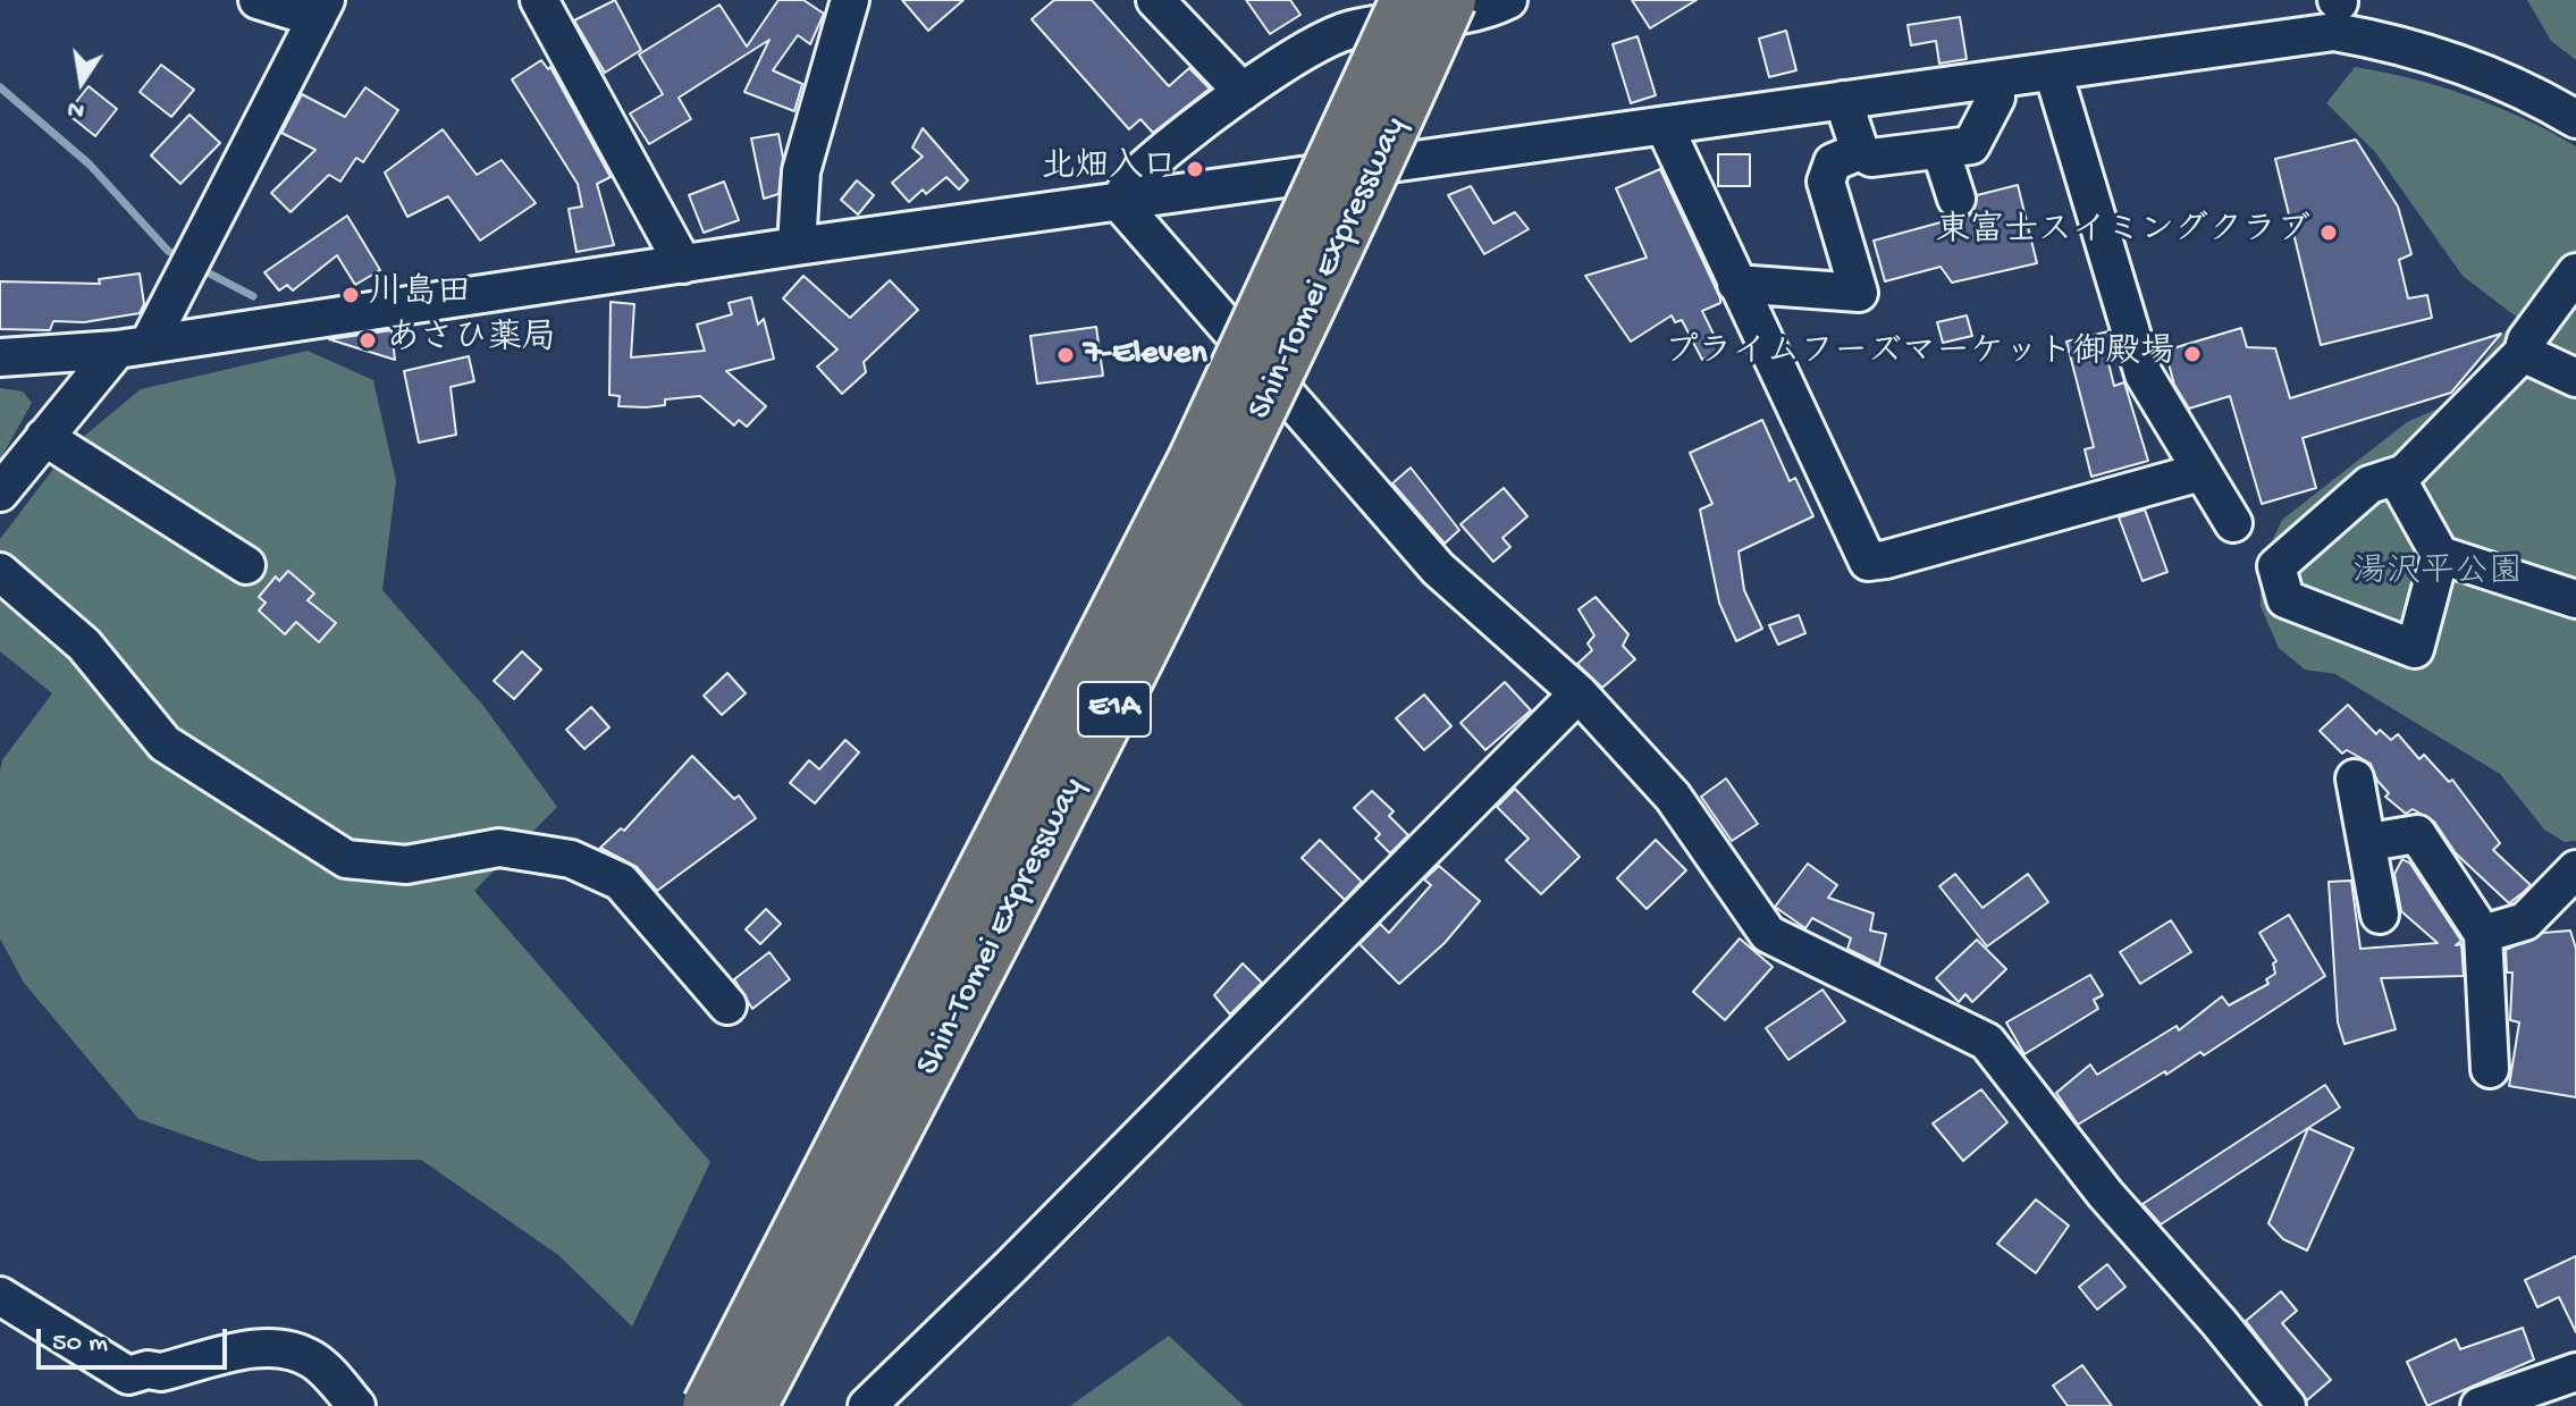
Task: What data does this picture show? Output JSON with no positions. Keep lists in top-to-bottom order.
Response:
{
  "streets": {
    "highway": ["Shin-Tomei Expressway", "E1A"]
  },
  "parks": ["湯沢平公園"],
  "places": [
    "北畑入口",
    "東富士スイミングクラブ",
    "川島田",
    "あさひ薬局",
    "プライムフーズマーケット御殿場",
    "7-Eleven"
  ],
  "scale_bar": "50 m",
  "north": "bottom"
}
